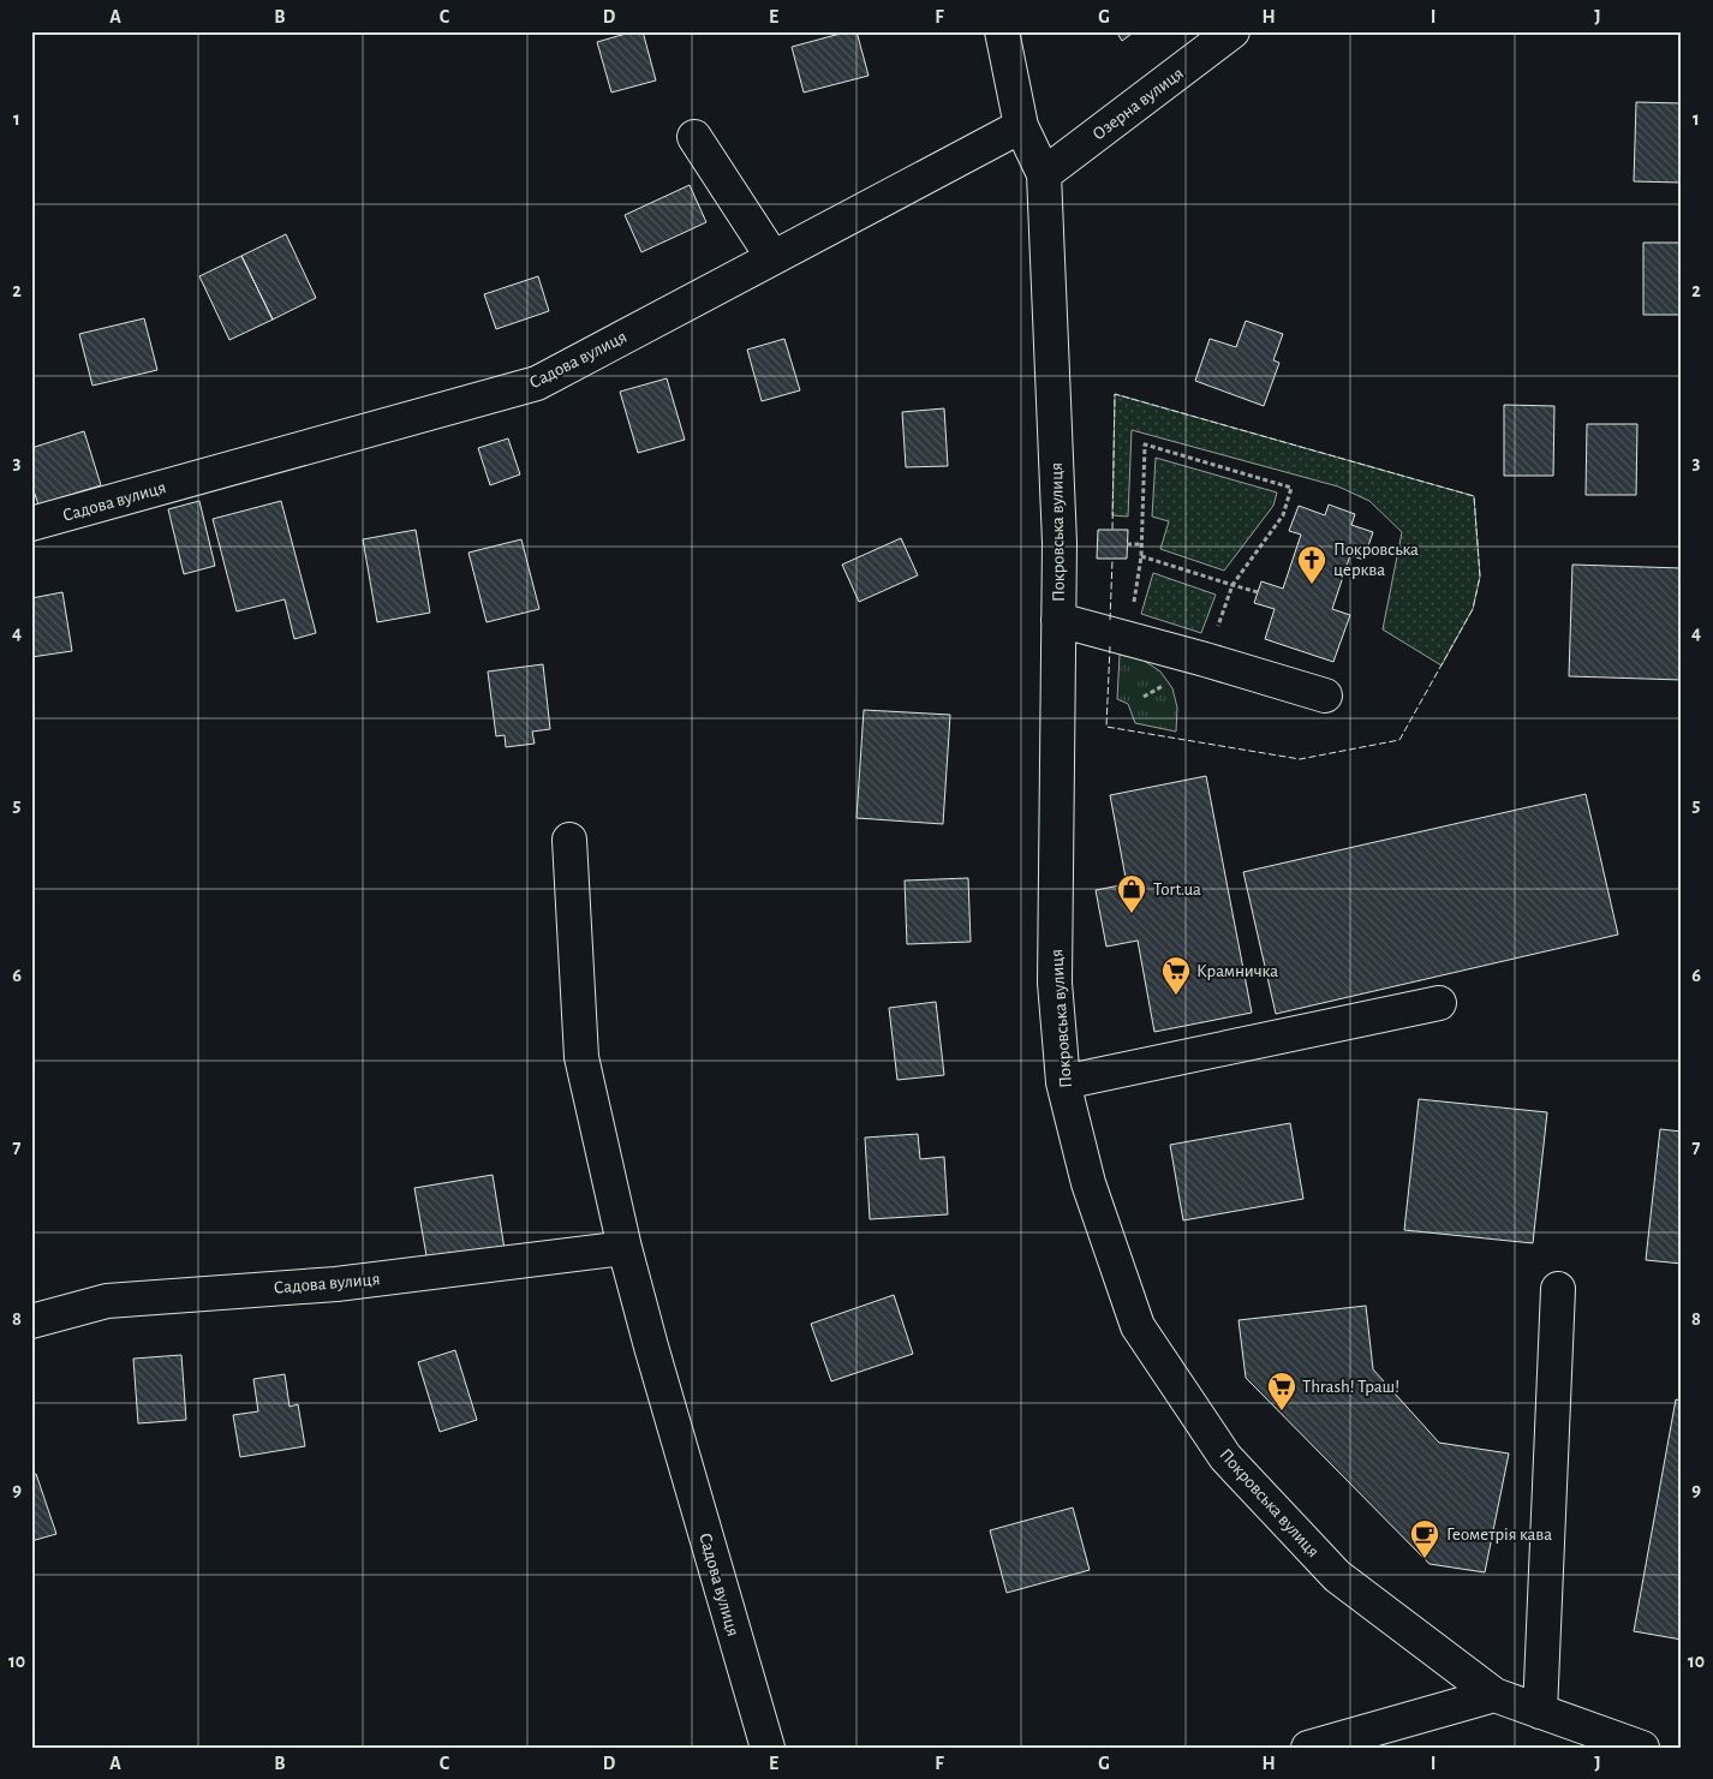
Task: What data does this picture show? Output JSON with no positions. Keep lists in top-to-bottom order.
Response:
{
  "streets": {
    "street": ["Озерна вулиця", "Садова вулиця", "Покровська вулиця"]
  },
  "crossings": [
    ["Озерна вулиця", "Покровська вулиця"],
    ["Садова вулиця", "Покровська вулиця"]
  ],
  "places": {
    "church": ["Покровська церква"],
    "shop": ["Tort.ua"],
    "supermarket": ["Крамничка", "Thrash! Траш!"],
    "cafe": ["Геометрія кава"]
  },
  "grid": {
    "columns": [
      "A",
      "B",
      "C",
      "D",
      "E",
      "F",
      "G",
      "H",
      "I",
      "J"
    ],
    "rows": [
      "1",
      "2",
      "3",
      "4",
      "5",
      "6",
      "7",
      "8",
      "9",
      "10"
    ]
  }
}
